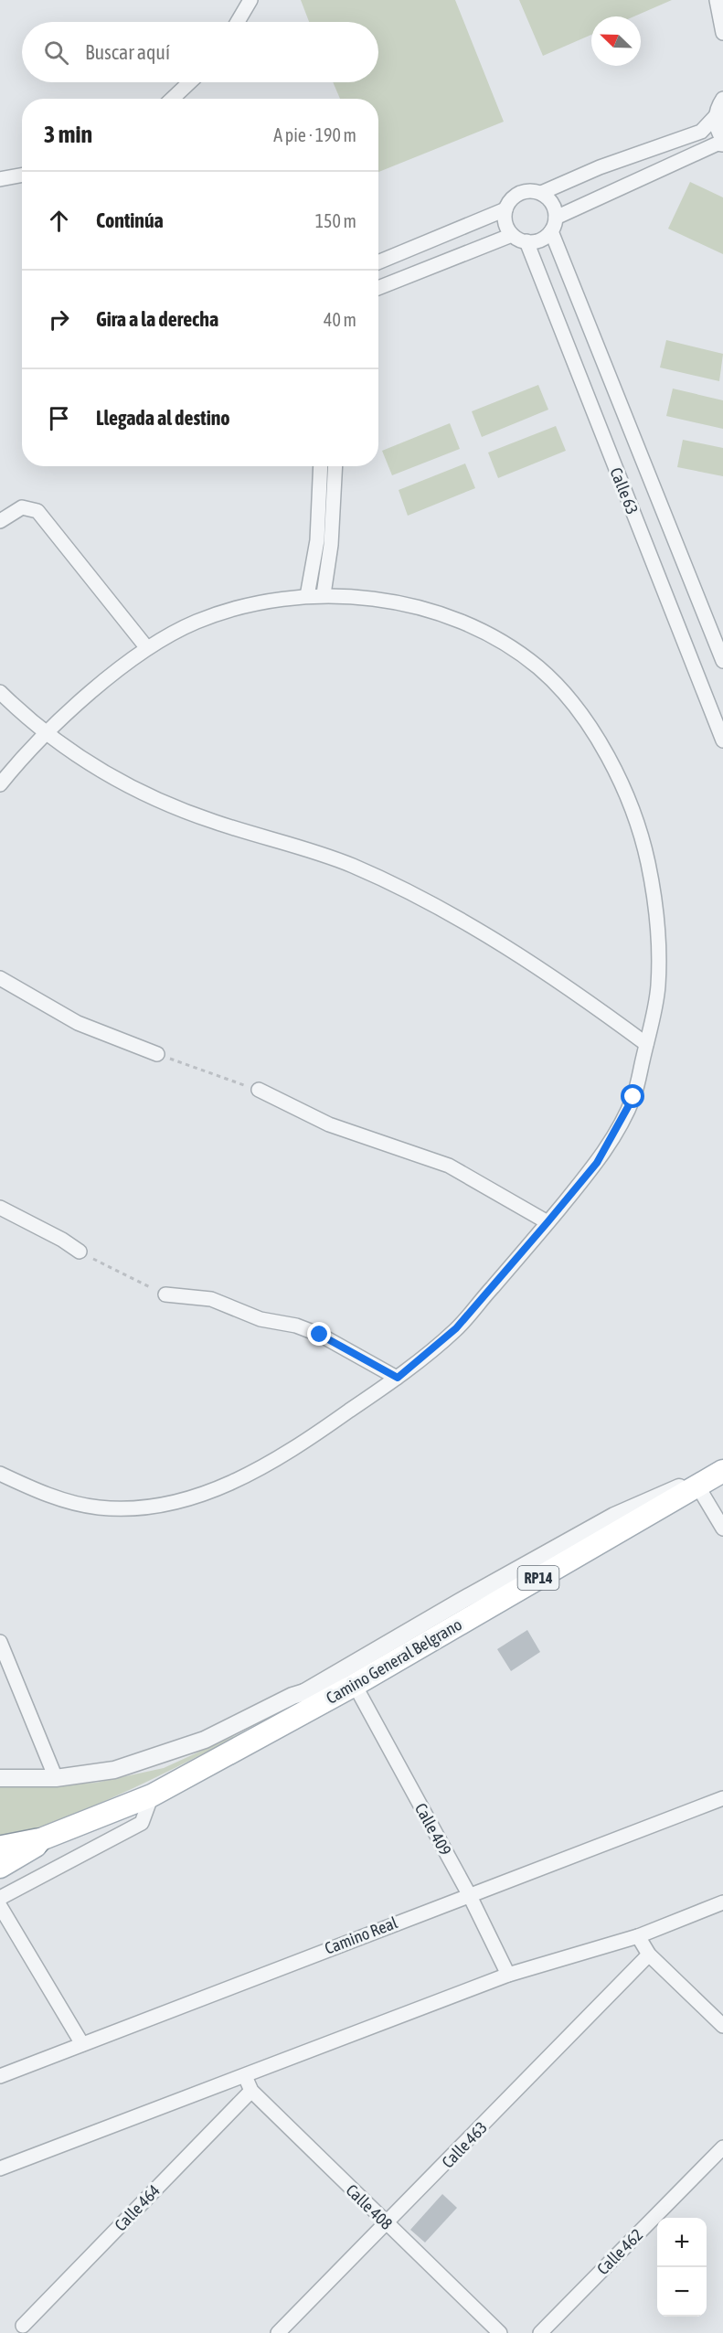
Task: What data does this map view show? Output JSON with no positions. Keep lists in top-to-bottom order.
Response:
{
  "streets": {
    "main road": ["RP14", "Camino General Belgrano"],
    "street": [
      "Calle 63",
      "Calle 409",
      "Camino Real",
      "Calle 463",
      "Calle 408",
      "Calle 464",
      "Calle 462"
    ]
  },
  "crossings": [
    ["Camino General Belgrano", "Calle 409"],
    ["Calle 409", "Camino Real"],
    ["Calle 463", "Calle 408"],
    ["Calle 408", "Calle 464"]
  ],
  "north": "top left",
  "page": {
    "search": "Buscar aquí",
    "heading": ["3 min", "A pie · 190 m"],
    "list": [
      ["Continúa", "150 m"],
      ["Gira a la derecha", "40 m"],
      "Llegada al destino"
    ],
    "map_buttons": ["+", "−"]
  }
}
